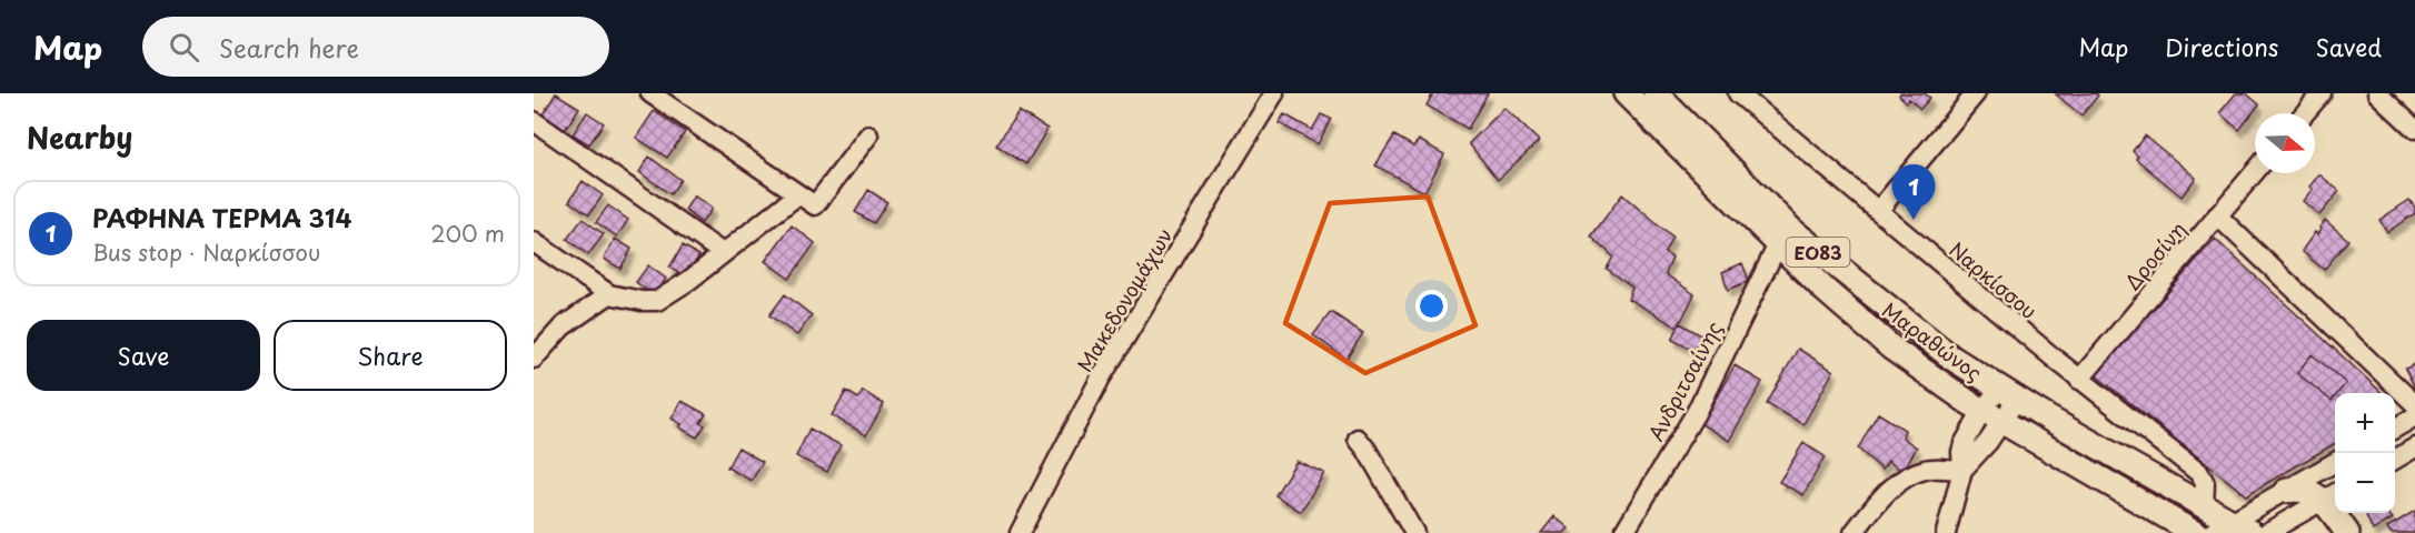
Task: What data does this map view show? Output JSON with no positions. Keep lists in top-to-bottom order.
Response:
{
  "streets": {
    "main road": ["ΕΟ83", "Μαραθώνος"],
    "street": [
      "Δροσίνη",
      "Ναρκίσσου",
      "Μακεδονομάχων",
      "Ανδριτσαίνης"
    ]
  },
  "crossings": [
    ["Δροσίνη", "Ναρκίσσου"],
    ["Ναρκίσσου", "Μαραθώνος"],
    ["Μαραθώνος", "Ανδριτσαίνης"]
  ],
  "north": "right",
  "page": {
    "header": "Map",
    "search": "Search here",
    "nav": ["Map", "Directions", "Saved"],
    "heading": "Nearby",
    "pins": "1",
    "list": [
      {
        "mark": "1",
        "name": "ΡΑΦΗΝΑ ΤΕΡΜΑ 314",
        "note": "Bus stop · Ναρκίσσου",
        "value": "200 m"
      }
    ],
    "buttons": ["Save", "Share"],
    "map_buttons": ["+", "−"]
  }
}
